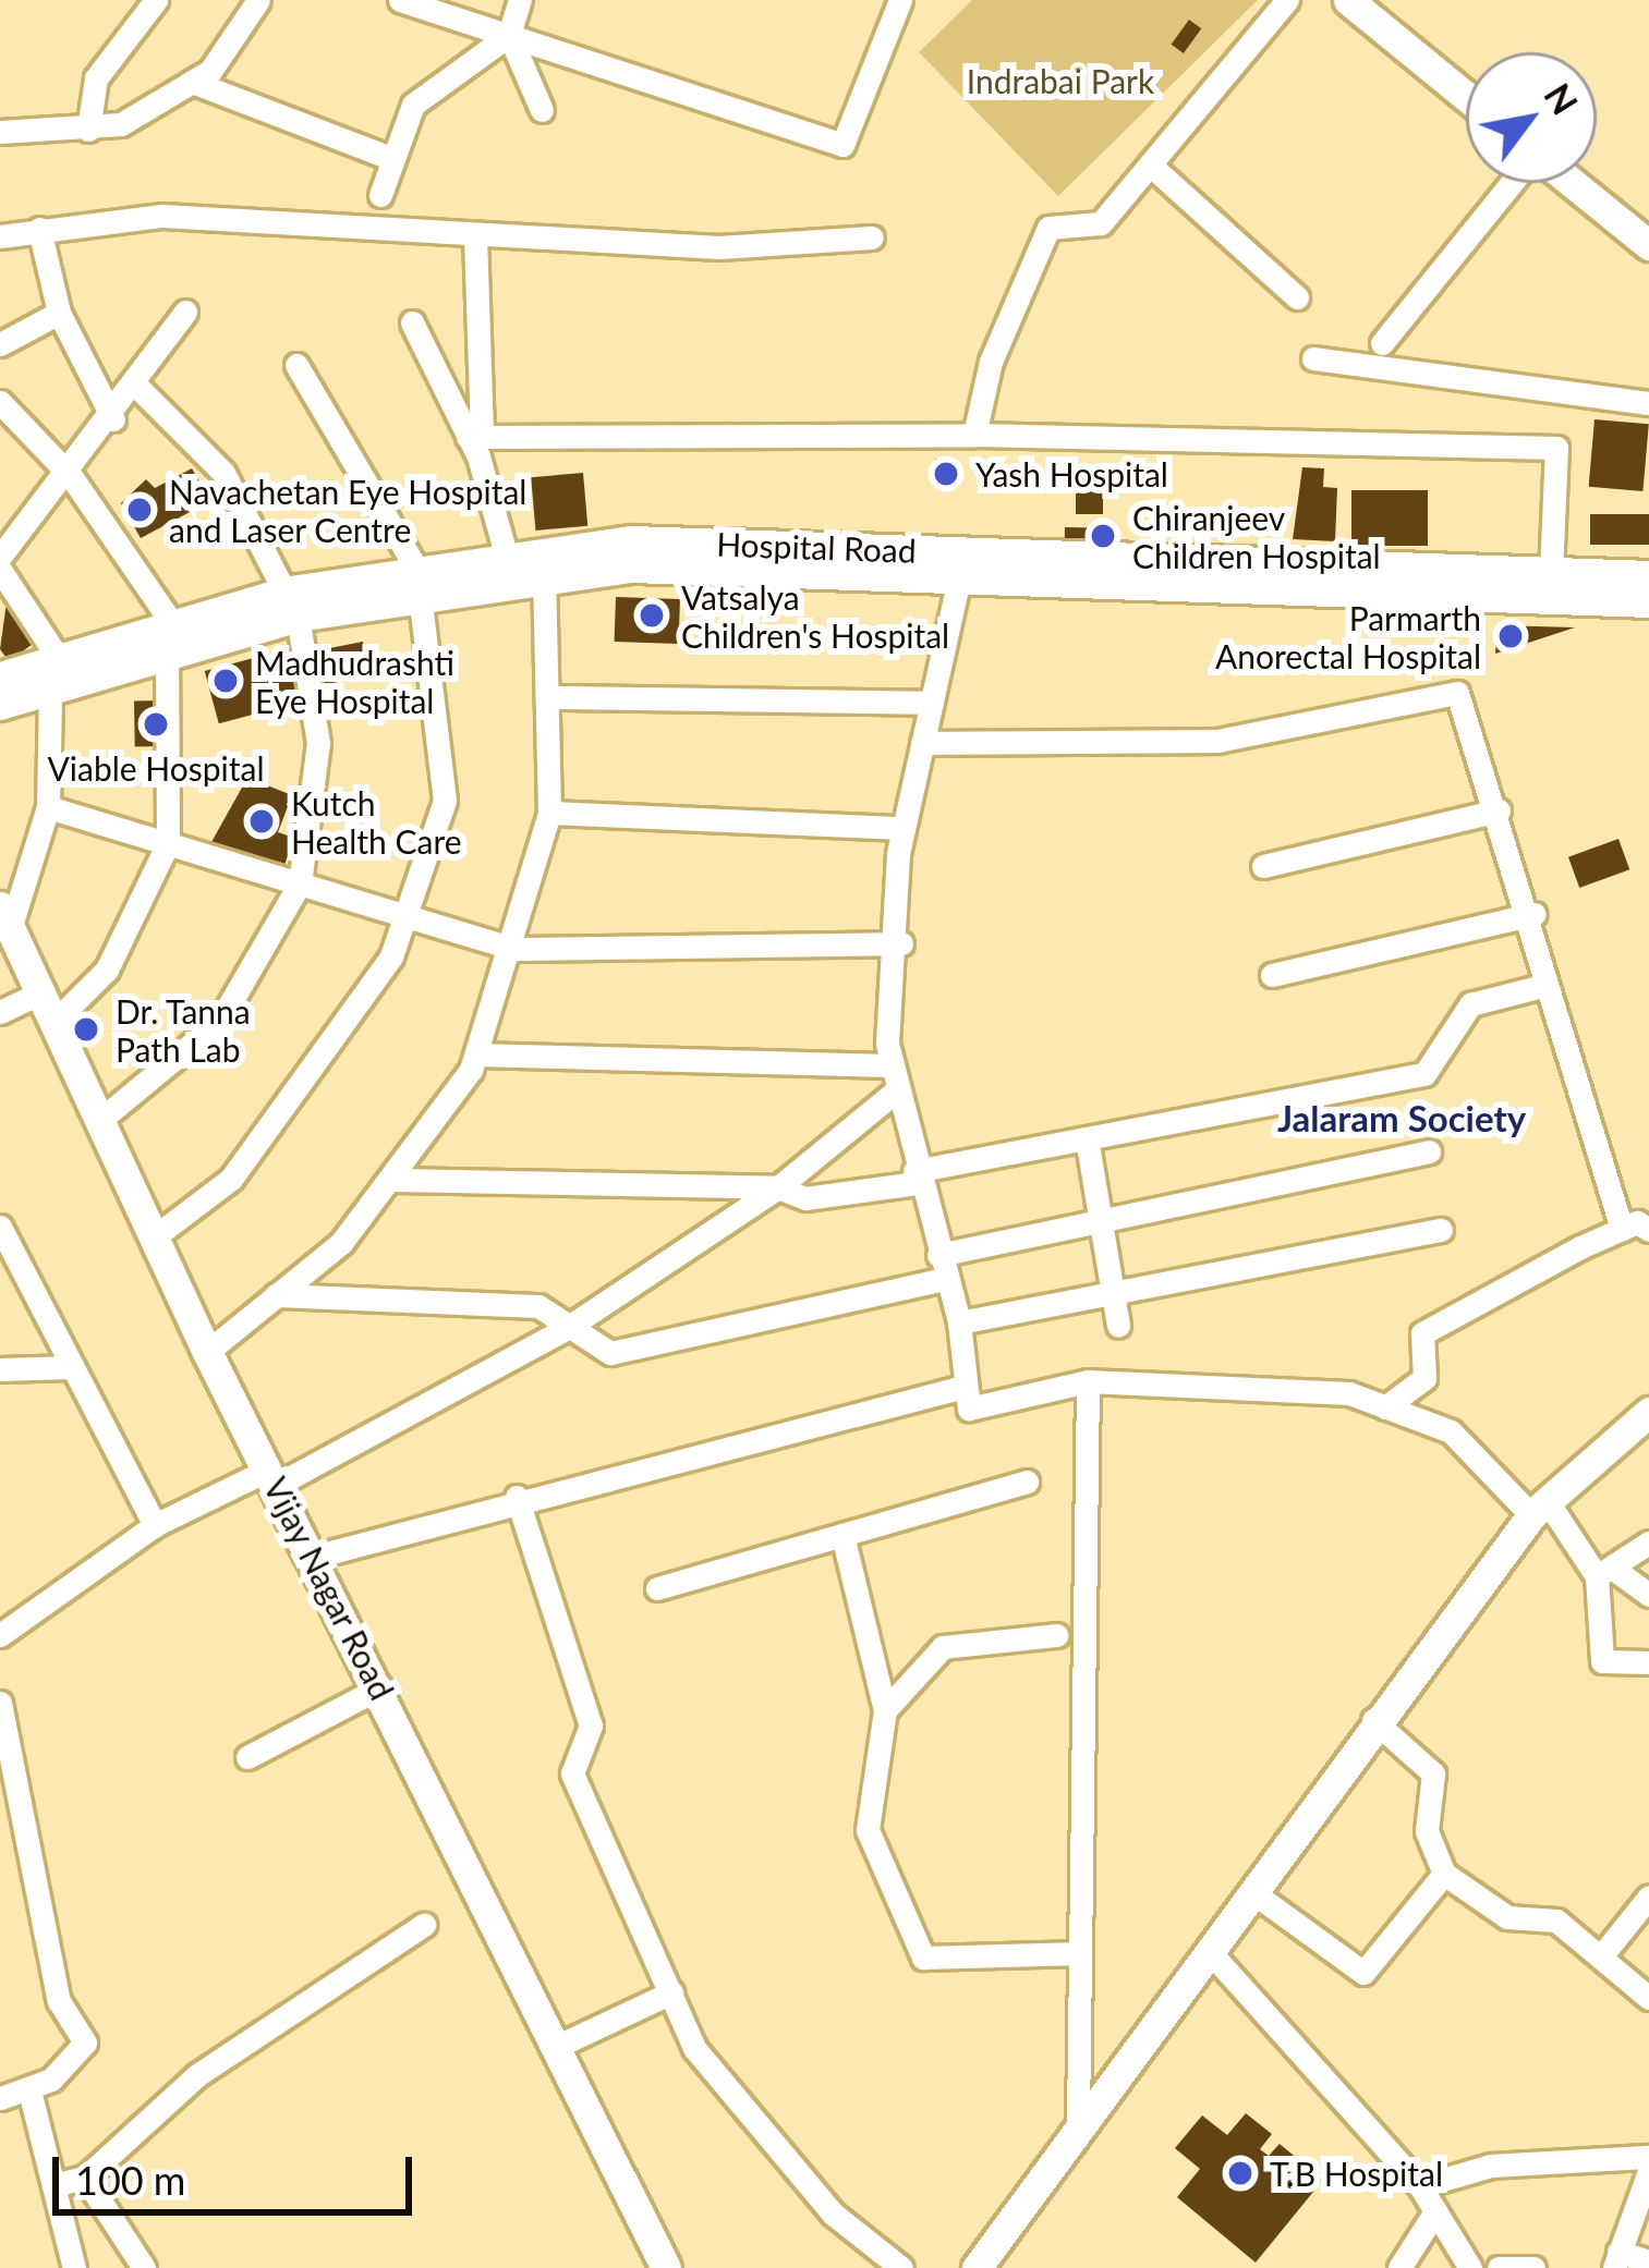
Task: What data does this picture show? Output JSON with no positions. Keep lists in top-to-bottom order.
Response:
{
  "streets": {
    "street": ["Hospital Road", "Vijay Nagar Road"]
  },
  "districts": ["Jalaram Society"],
  "parks": ["Indrabai Park"],
  "places": [
    "Yash Hospital",
    "Navachetan Eye Hospital and Laser Centre",
    "Chiranjeev Children Hospital",
    "Vatsalya Children's Hospital",
    "Parmarth Anorectal Hospital",
    "Madhudrashti Eye Hospital",
    "Viable Hospital",
    "Kutch Health Care",
    "Dr. Tanna Path Lab",
    "T.B Hospital"
  ],
  "scale_bar": "100 m",
  "north": "top right"
}
